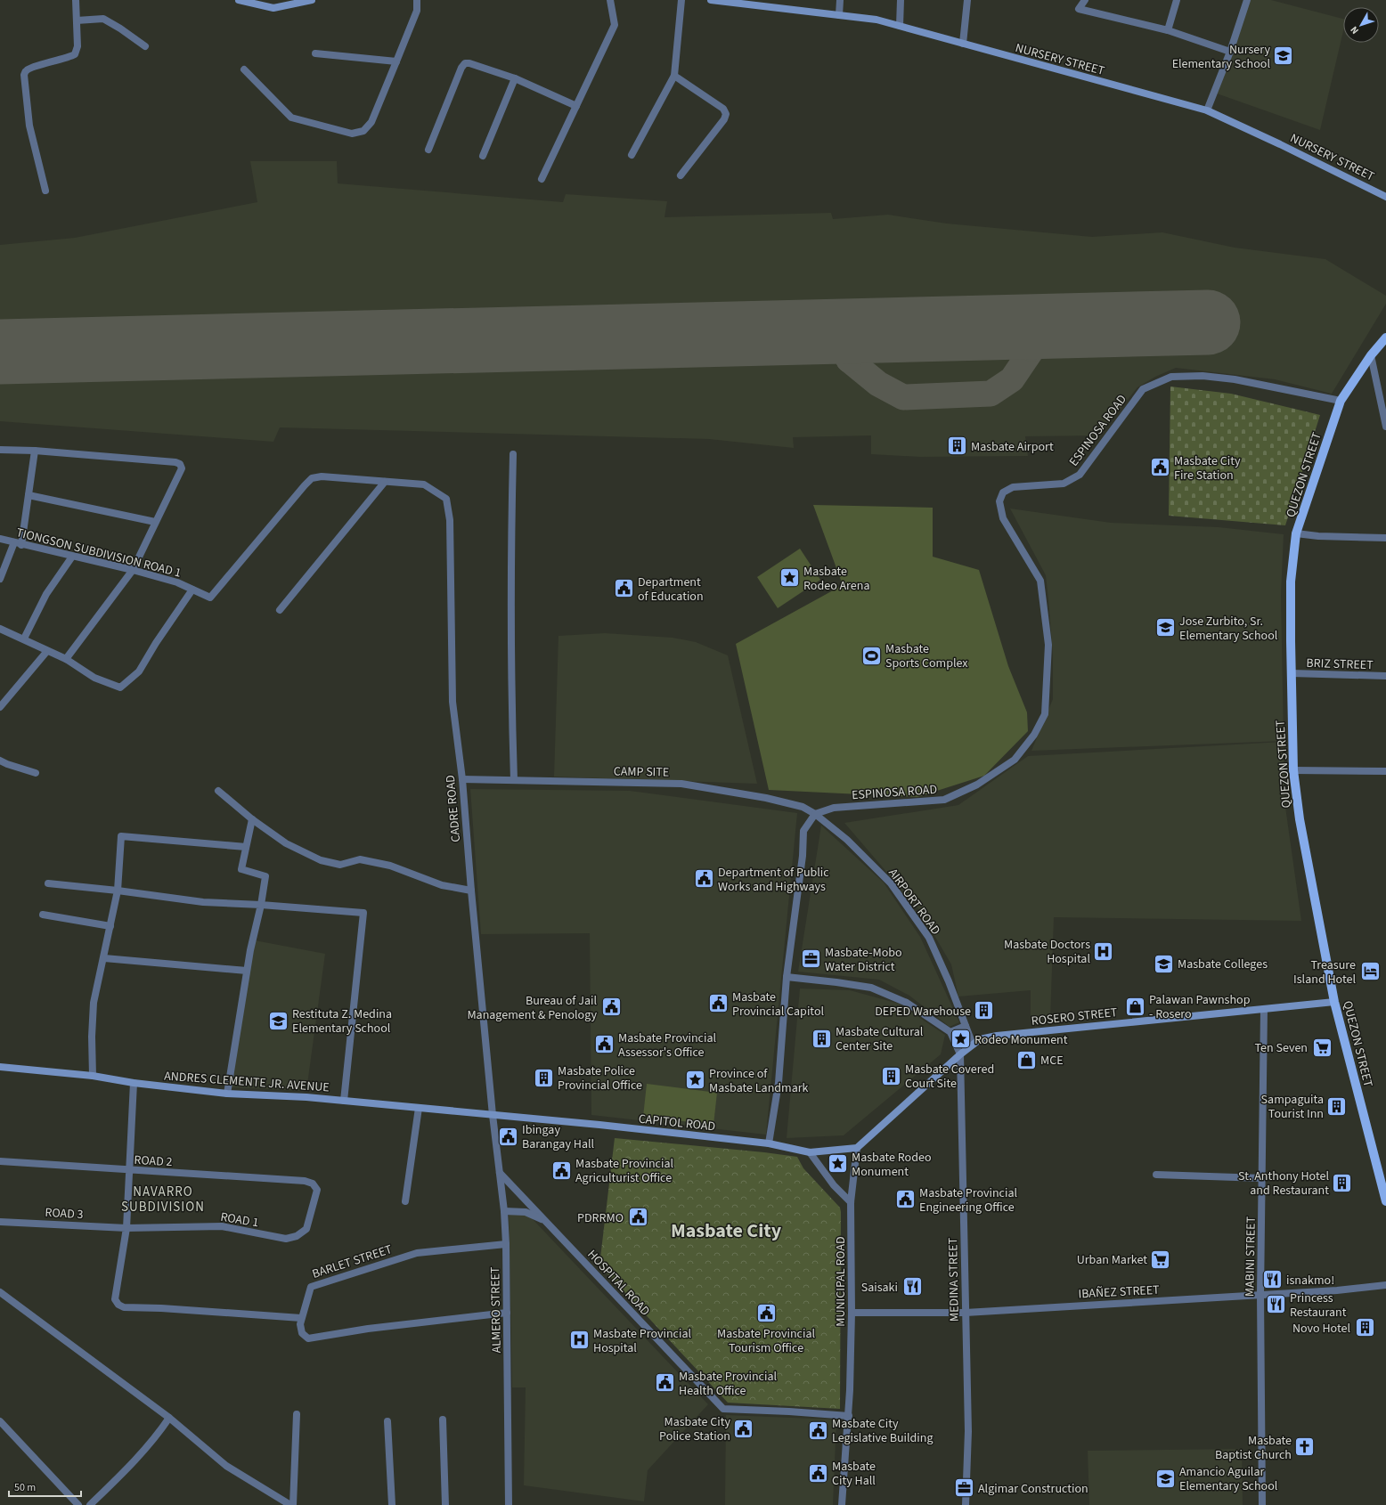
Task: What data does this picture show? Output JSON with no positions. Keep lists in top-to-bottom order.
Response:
{
  "streets": {
    "main road": [
      "NURSERY STREET",
      "QUEZON STREET",
      "ROSERO STREET",
      "ANDRES CLEMENTE JR. AVENUE",
      "CAPITOL ROAD"
    ],
    "street": [
      "ESPINOSA ROAD",
      "TIONGSON SUBDIVISION ROAD 1",
      "BRIZ STREET",
      "CAMP SITE",
      "CADRE ROAD",
      "AIRPORT ROAD",
      "ROAD 2",
      "ROAD 3",
      "ROAD 1",
      "MABINI STREET",
      "BARLET STREET",
      "MEDINA STREET",
      "MUNICIPAL ROAD",
      "HOSPITAL ROAD",
      "IBAÑEZ STREET",
      "ALMERO STREET"
    ]
  },
  "crossings": [
    ["ESPINOSA ROAD", "QUEZON STREET"],
    ["ESPINOSA ROAD", "CAMP SITE"],
    ["ESPINOSA ROAD", "AIRPORT ROAD"],
    ["QUEZON STREET", "BRIZ STREET"],
    ["QUEZON STREET", "ROSERO STREET"],
    ["TIONGSON SUBDIVISION ROAD 1", "CADRE ROAD"],
    ["CAMP SITE", "CADRE ROAD"],
    ["CAMP SITE", "AIRPORT ROAD"],
    ["CADRE ROAD", "ANDRES CLEMENTE JR. AVENUE"],
    ["CADRE ROAD", "CAPITOL ROAD"],
    ["CADRE ROAD", "ALMERO STREET"],
    ["AIRPORT ROAD", "ROSERO STREET"],
    ["ROSERO STREET", "CAPITOL ROAD"],
    ["ROSERO STREET", "MABINI STREET"],
    ["ROSERO STREET", "MEDINA STREET"],
    ["ROSERO STREET", "MUNICIPAL ROAD"],
    ["ANDRES CLEMENTE JR. AVENUE", "CAPITOL ROAD"],
    ["ANDRES CLEMENTE JR. AVENUE", "ALMERO STREET"],
    ["CAPITOL ROAD", "MUNICIPAL ROAD"],
    ["CAPITOL ROAD", "ALMERO STREET"],
    ["ROAD 2", "ROAD 1"],
    ["ROAD 3", "ROAD 1"],
    ["MABINI STREET", "IBAÑEZ STREET"],
    ["BARLET STREET", "ALMERO STREET"],
    ["MEDINA STREET", "IBAÑEZ STREET"],
    ["MUNICIPAL ROAD", "HOSPITAL ROAD"],
    ["MUNICIPAL ROAD", "IBAÑEZ STREET"],
    ["HOSPITAL ROAD", "ALMERO STREET"]
  ],
  "districts": ["NAVARRO SUBDIVISION", "Masbate City"],
  "places": {
    "school or university": [
      "Nursery Elementary School",
      "Jose Zurbito, Sr. Elementary School",
      "Masbate Colleges",
      "Restituta Z. Medina Elementary School",
      "Amancio Aguilar Elementary School"
    ],
    "building": [
      "Masbate Airport",
      "DEPED Warehouse",
      "Masbate Cultural Center Site",
      "Masbate Covered Court Site",
      "Masbate Police Provincial Office",
      "Sampaguita Tourist Inn",
      "St. Anthony Hotel and Restaurant",
      "Novo Hotel"
    ],
    "public building": [
      "Masbate City Fire Station",
      "Department of Education",
      "Department of Public Works and Highways",
      "Masbate Provincial Capitol",
      "Bureau of Jail Management & Penology",
      "Masbate Provincial Assessor's Office",
      "Ibingay Barangay Hall",
      "Masbate Provincial Agriculturist Office",
      "Masbate Provincial Engineering Office",
      "PDRRMO",
      "Masbate Provincial Tourism Office",
      "Masbate Provincial Health Office",
      "Masbate City Police Station",
      "Masbate City Legislative Building",
      "Masbate City Hall"
    ],
    "place": [
      "Masbate Rodeo Arena",
      "Rodeo Monument",
      "Province of Masbate Landmark",
      "Masbate Rodeo Monument"
    ],
    "sports": ["Masbate Sports Complex"],
    "hospital": ["Masbate Doctors Hospital", "Masbate Provincial Hospital"],
    "office": ["Masbate-Mobo Water District", "Algimar Construction"],
    "hotel": ["Treasure Island Hotel"],
    "shop": ["Palawan Pawnshop - Rosero", "MCE"],
    "supermarket": ["Ten Seven", "Urban Market"],
    "restaurant": ["isnakmo!", "Saisaki", "Princess Restaurant"],
    "church": ["Masbate Baptist Church"]
  },
  "scale_bar": "50 m",
  "north": "bottom left"
}
